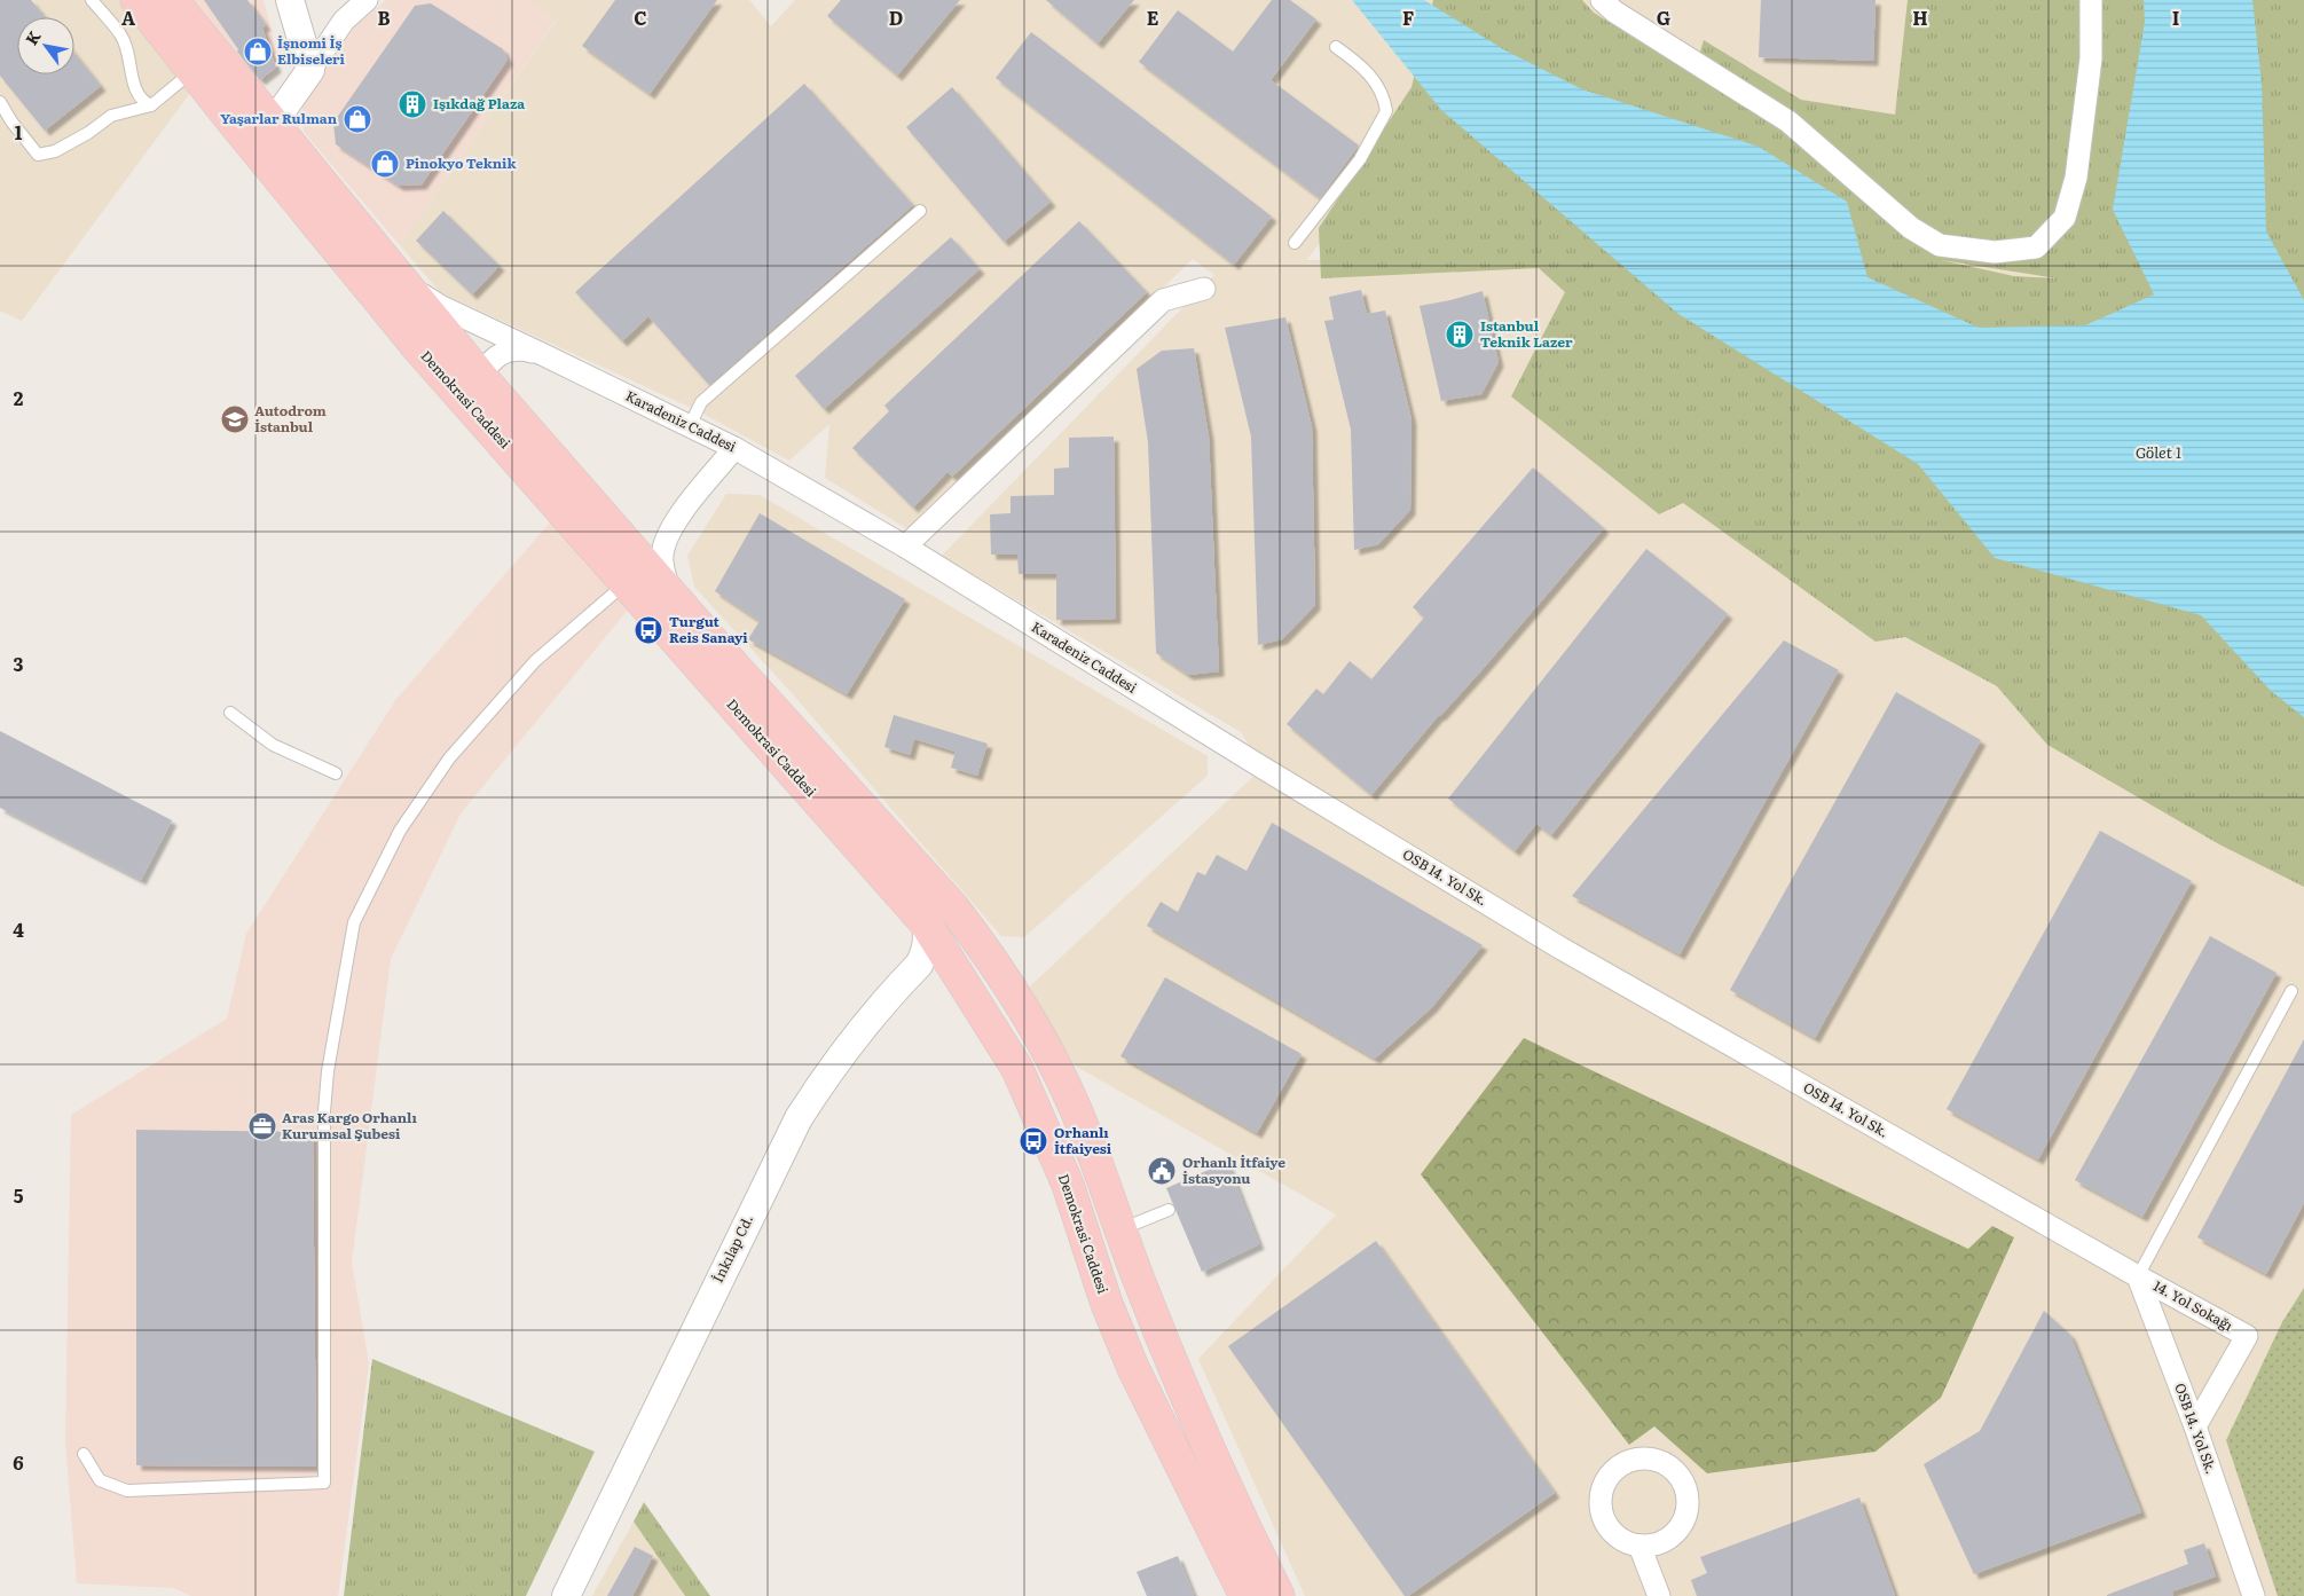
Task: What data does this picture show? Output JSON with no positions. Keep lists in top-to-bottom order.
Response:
{
  "streets": {
    "main road": ["Demokrasi Caddesi"],
    "street": [
      "Karadeniz Caddesi",
      "OSB 14. Yol Sk.",
      "İnkılap Cd.",
      "14. Yol Sokağı"
    ]
  },
  "crossings": [
    ["Demokrasi Caddesi", "Karadeniz Caddesi"],
    ["Demokrasi Caddesi", "İnkılap Cd."],
    ["Karadeniz Caddesi", "OSB 14. Yol Sk."],
    ["OSB 14. Yol Sk.", "14. Yol Sokağı"]
  ],
  "water": ["Gölet 1"],
  "places": {
    "shop": ["İşnomi İş Elbiseleri", "Yaşarlar Rulman", "Pinokyo Teknik"],
    "building": ["Işıkdağ Plaza", "Istanbul Teknik Lazer"],
    "school or university": ["Autodrom İstanbul"],
    "bus stop": ["Turgut Reis Sanayi", "Orhanlı İtfaiyesi"],
    "office": ["Aras Kargo Orhanlı Kurumsal Şubesi"],
    "public building": ["Orhanlı İtfaiye İstasyonu"]
  },
  "north": "top left",
  "grid": {
    "columns": [
      "A",
      "B",
      "C",
      "D",
      "E",
      "F",
      "G",
      "H",
      "I"
    ],
    "rows": [
      "1",
      "2",
      "3",
      "4",
      "5",
      "6"
    ]
  }
}
